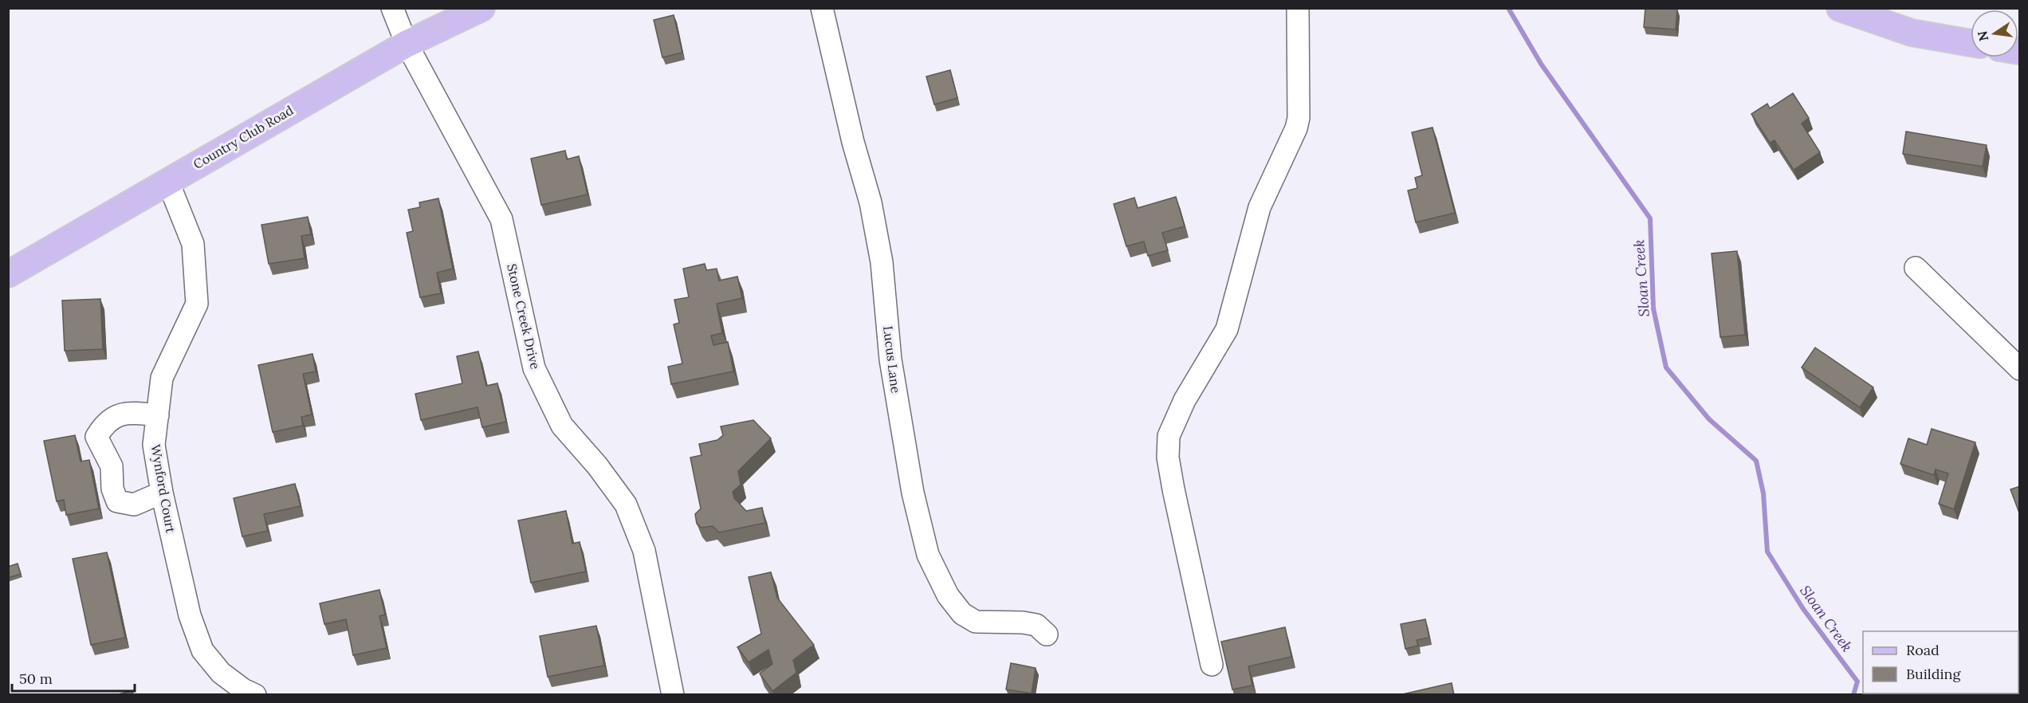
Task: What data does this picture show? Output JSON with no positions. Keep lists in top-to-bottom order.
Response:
{
  "streets": {
    "main road": ["Country Club Road"],
    "street": ["Stone Creek Drive", "Lucus Lane", "Wynford Court"]
  },
  "crossings": [
    ["Country Club Road", "Stone Creek Drive"],
    ["Country Club Road", "Wynford Court"]
  ],
  "water": ["Sloan Creek"],
  "legend": ["Road", "Building"],
  "scale_bar": "50 m",
  "north": "left"
}
